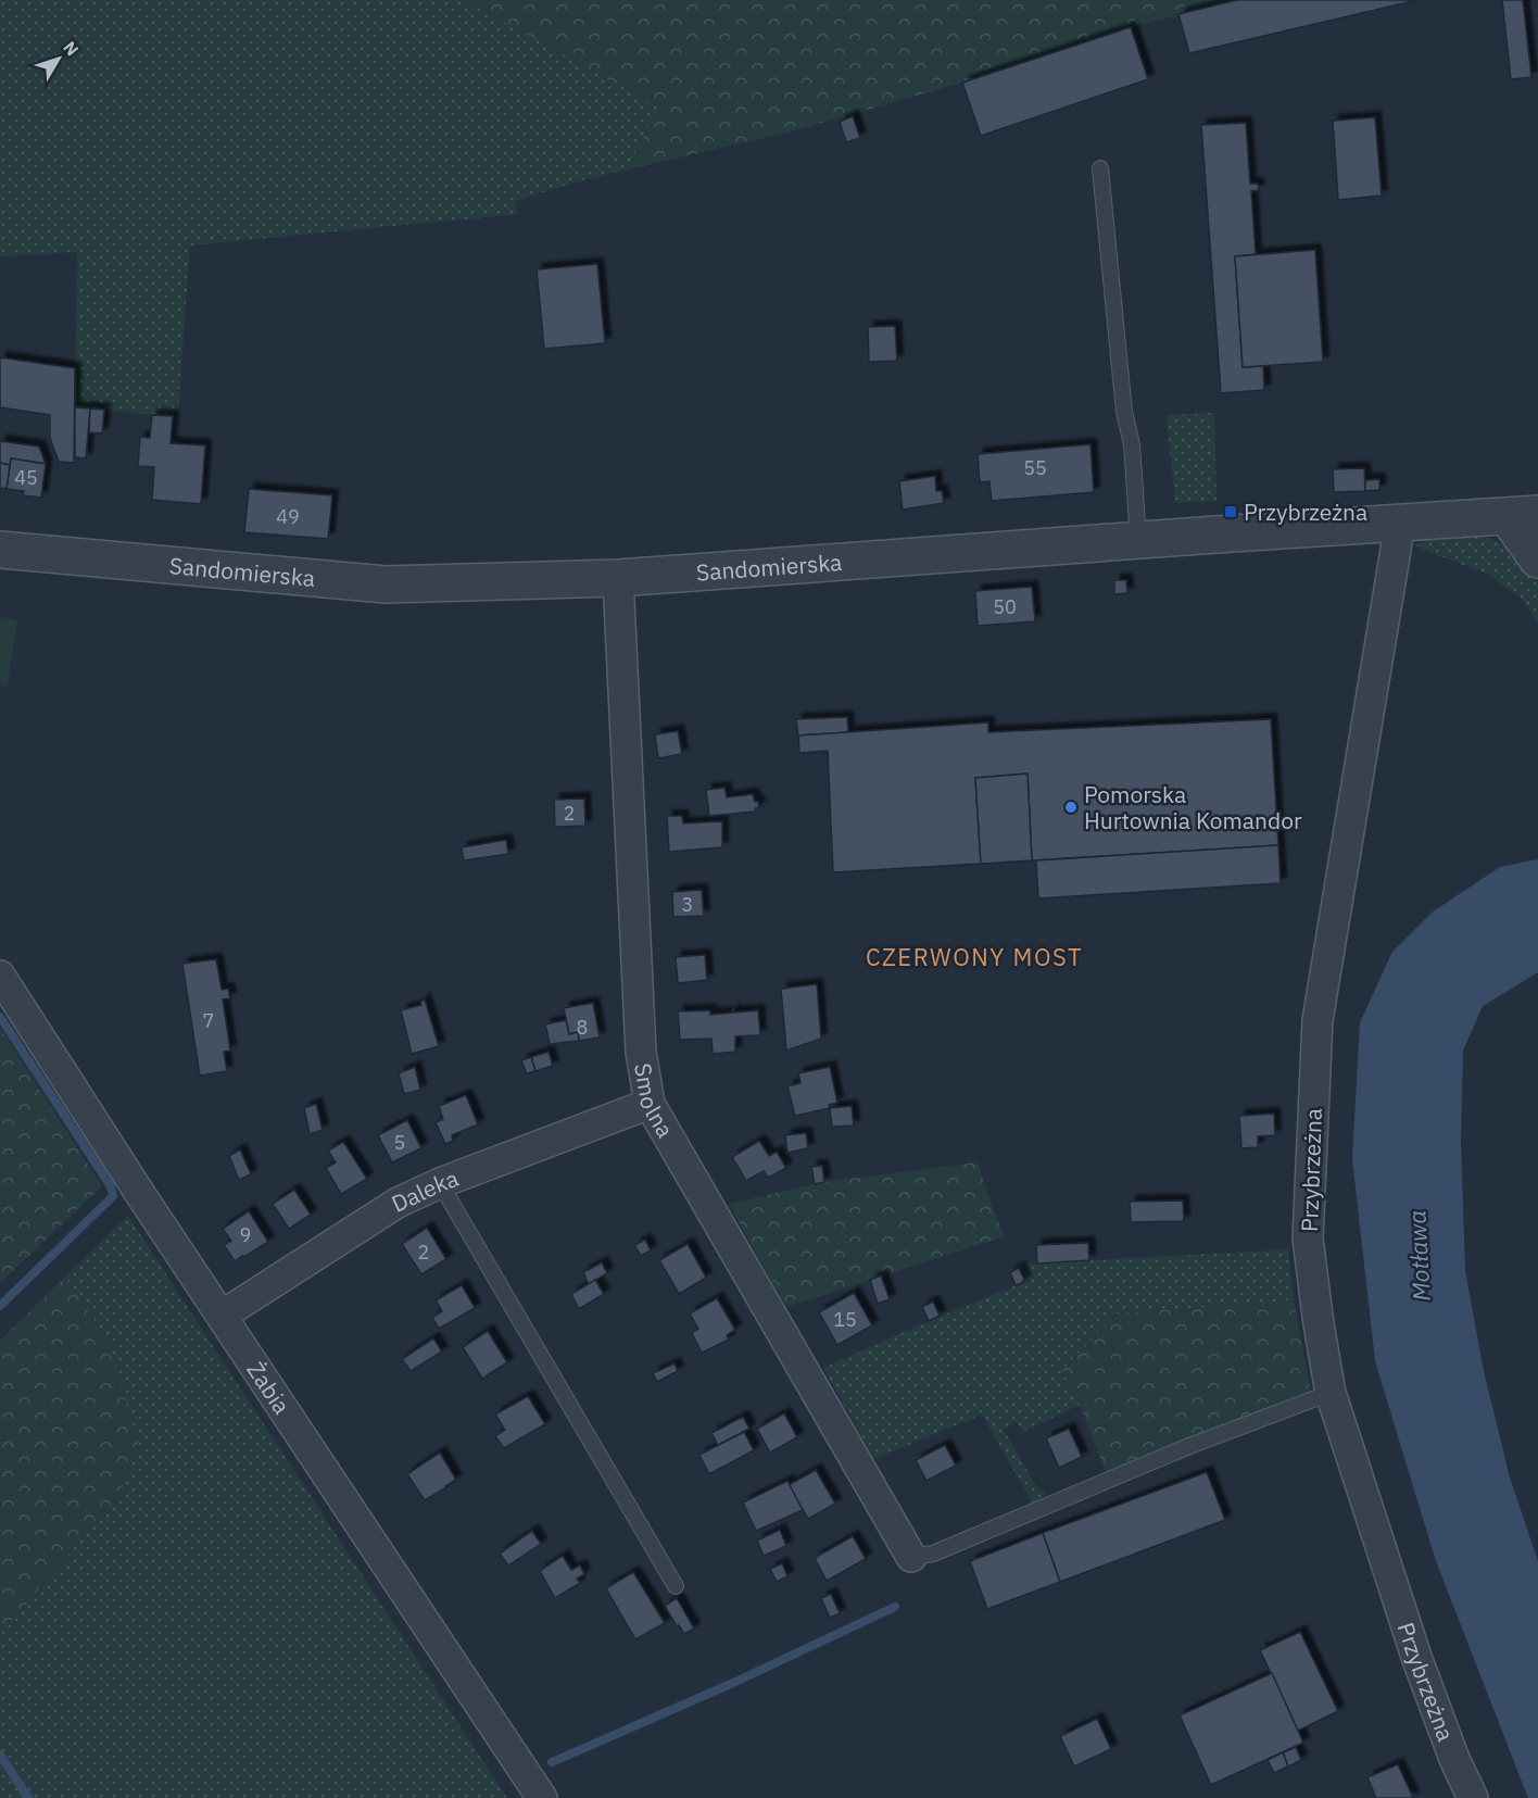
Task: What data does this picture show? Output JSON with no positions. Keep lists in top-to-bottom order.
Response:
{
  "streets": {
    "street": [
      "Sandomierska",
      "Smolna",
      "Przybrzeżna",
      "Daleka",
      "Żabia"
    ]
  },
  "crossings": [
    ["Sandomierska", "Smolna"],
    ["Sandomierska", "Przybrzeżna"],
    ["Smolna", "Daleka"],
    ["Daleka", "Żabia"]
  ],
  "districts": ["CZERWONY MOST"],
  "water": ["Motława"],
  "places": {
    "transit": ["Przybrzeżna"],
    "other": ["Pomorska Hurtownia Komandor"]
  },
  "house_numbers": [
    "55",
    "45",
    "49",
    "50",
    "2",
    "3",
    "7",
    "8",
    "5",
    "9",
    "2",
    "15"
  ],
  "north": "top right"
}
